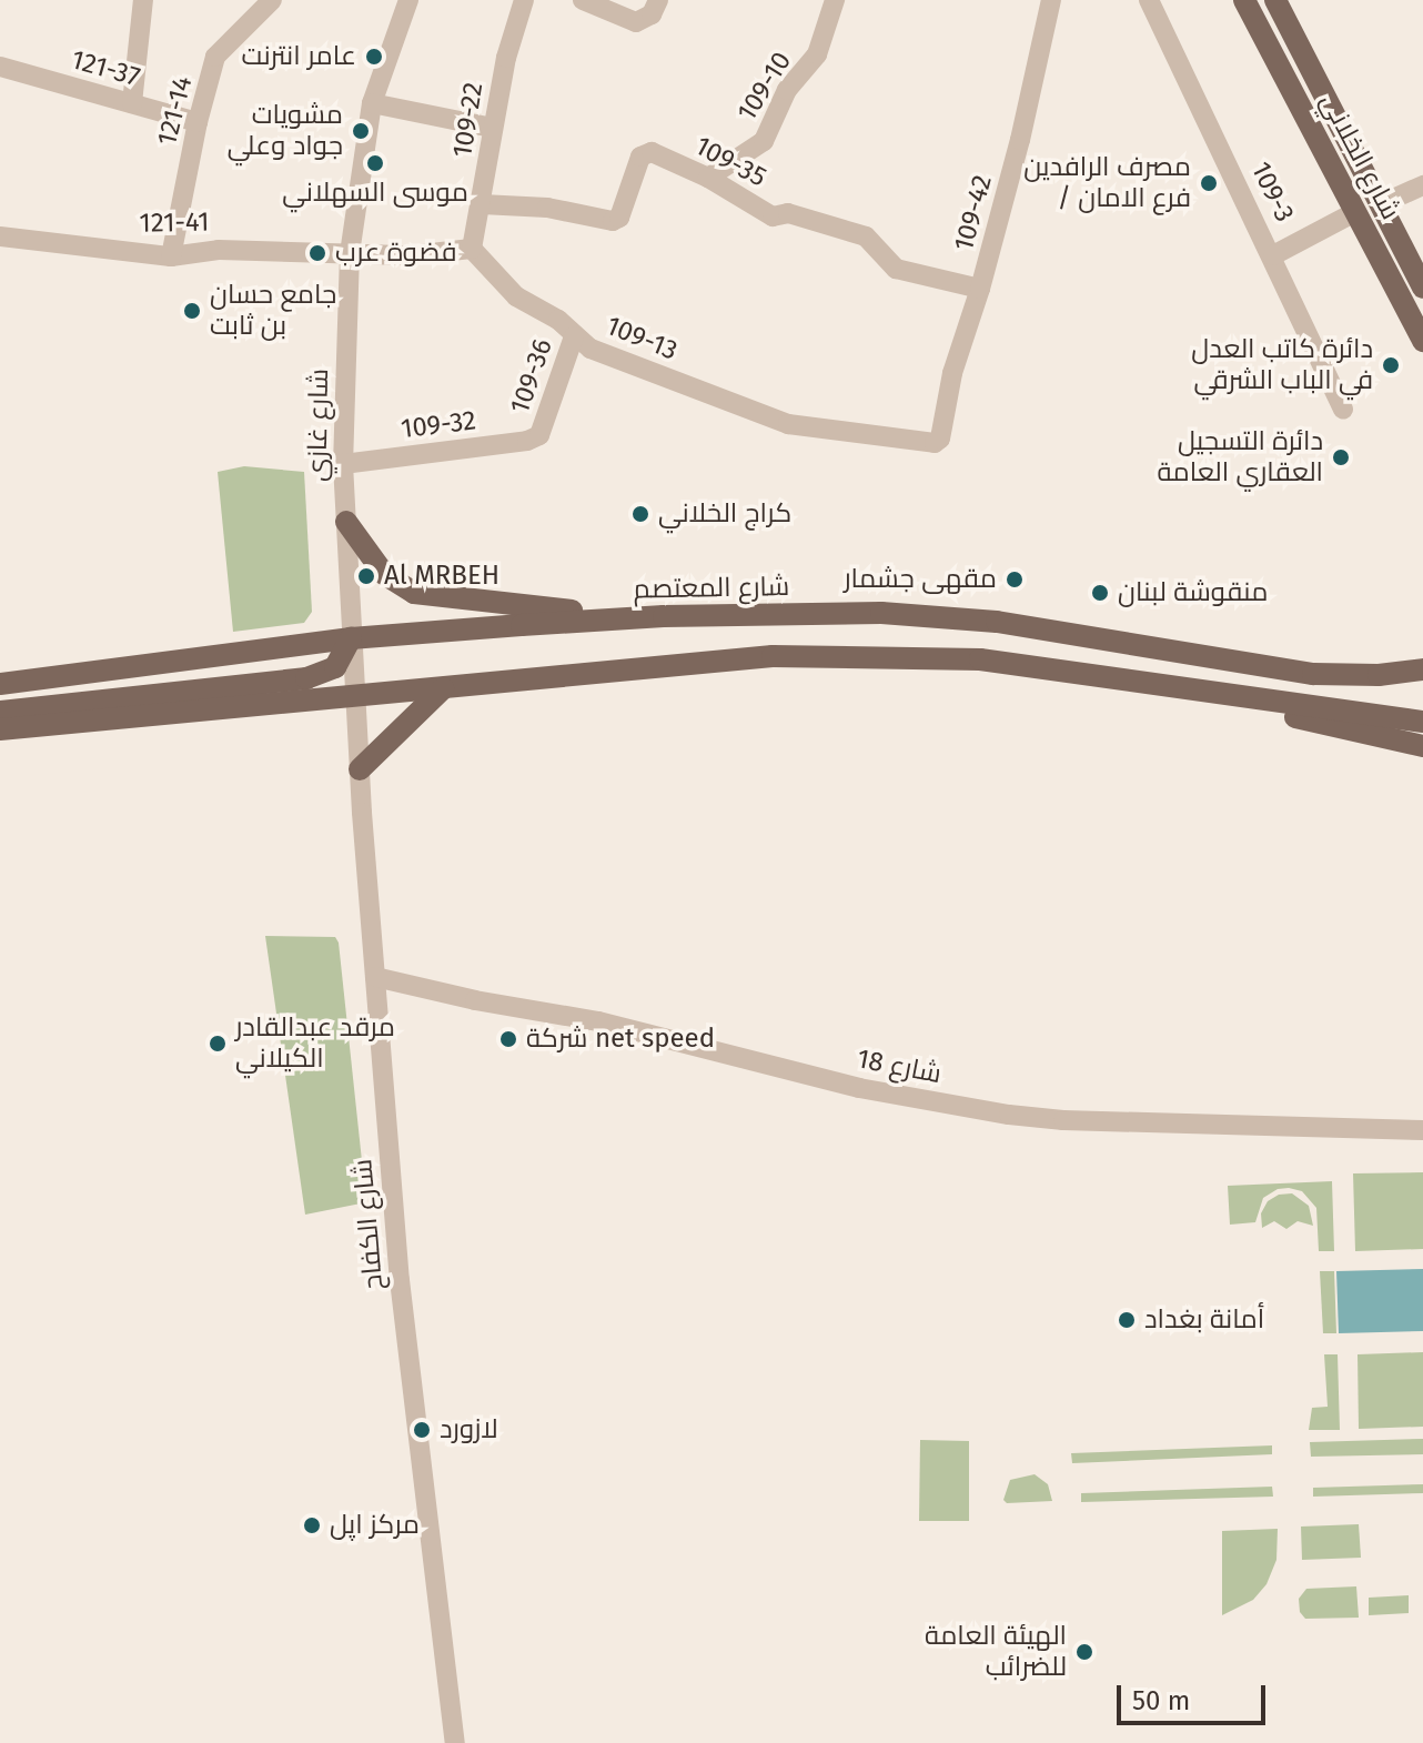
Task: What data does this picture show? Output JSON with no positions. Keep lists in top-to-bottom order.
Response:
{
  "streets": {
    "main road": ["شارع الخلاني", "شارع المعتصم"],
    "street": [
      "121-37",
      "109-10",
      "121-14",
      "109-22",
      "109-35",
      "109-3",
      "109-42",
      "121-41",
      "109-13",
      "109-36",
      "شارع غازي",
      "109-32",
      "شارع 18",
      "شارع الكفاح"
    ]
  },
  "crossings": [
    ["121-37", "121-14"],
    ["109-10", "109-35"],
    ["121-14", "121-41"],
    ["109-22", "109-35"],
    ["109-22", "109-13"],
    ["109-35", "109-42"],
    ["109-42", "109-13"],
    ["121-41", "شارع غازي"],
    ["109-13", "109-36"],
    ["109-36", "109-32"],
    ["شارع غازي", "109-32"],
    ["شارع غازي", "شارع المعتصم"],
    ["شارع غازي", "شارع الكفاح"],
    ["شارع 18", "شارع الكفاح"]
  ],
  "places": [
    "عامر انترنت",
    "مشويات جواد وعلي",
    "موسى السهلاني",
    "مصرف الرافدين / فرع الامان",
    "فضوة عرب",
    "جامع حسان بن ثابت",
    "دائرة كاتب العدل في الباب الشرقي",
    "دائرة التسجيل العقاري العامة",
    "كراج الخلاني",
    "Al MRBEH",
    "مقهى جشمار",
    "منقوشة لبنان",
    "شركة net speed",
    "مرقد عبدالقادر الكيلاني",
    "أمانة بغداد",
    "لازورد",
    "مركز اپل",
    "الهيئة العامة للضرائب"
  ],
  "scale_bar": "50 m"
}
